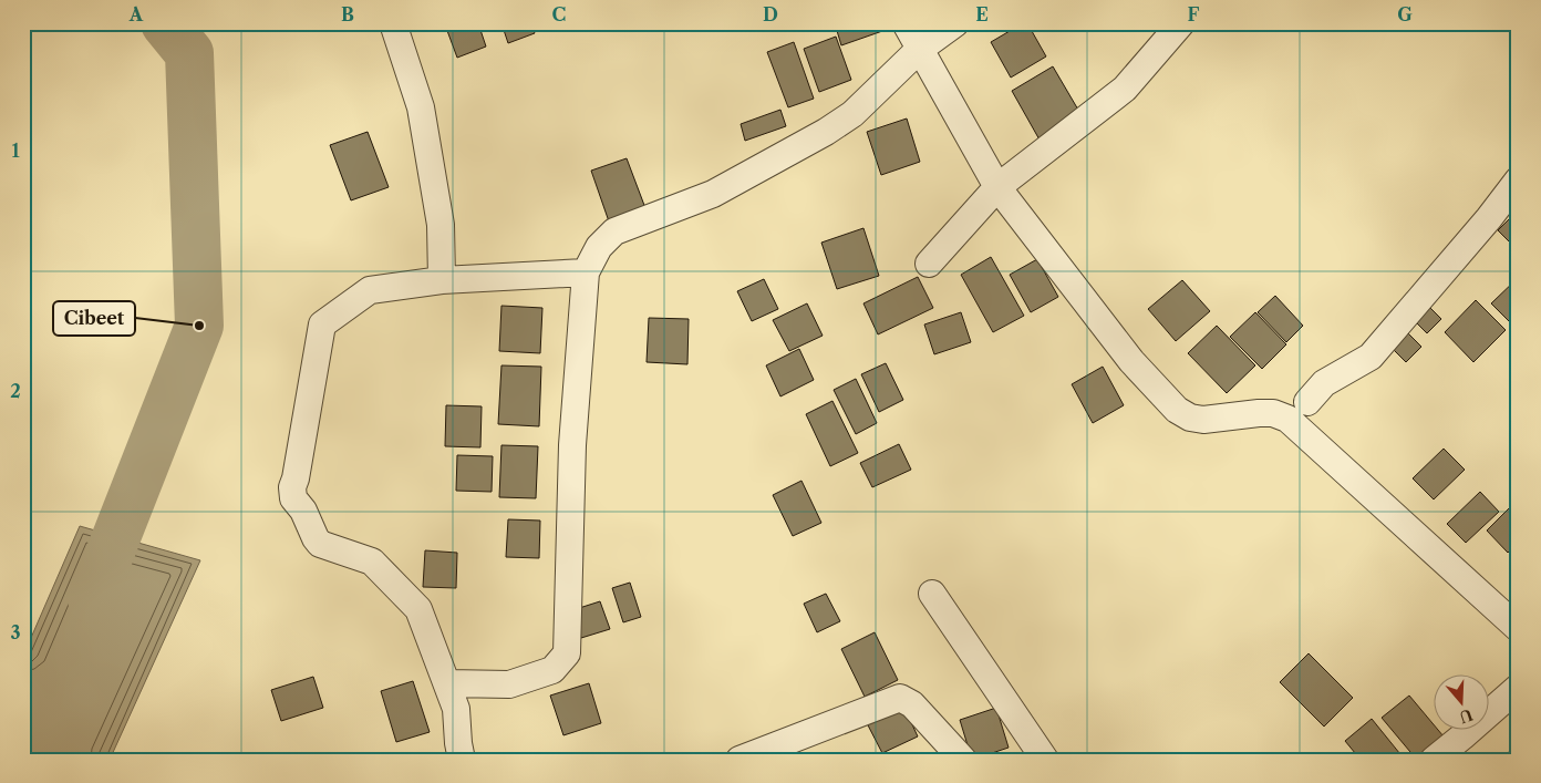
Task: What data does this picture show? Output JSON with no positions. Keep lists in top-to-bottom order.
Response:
{
  "places": ["Cibeet"],
  "north": "bottom",
  "grid": {
    "columns": [
      "A",
      "B",
      "C",
      "D",
      "E",
      "F",
      "G"
    ],
    "rows": ["1", "2", "3"]
  }
}
